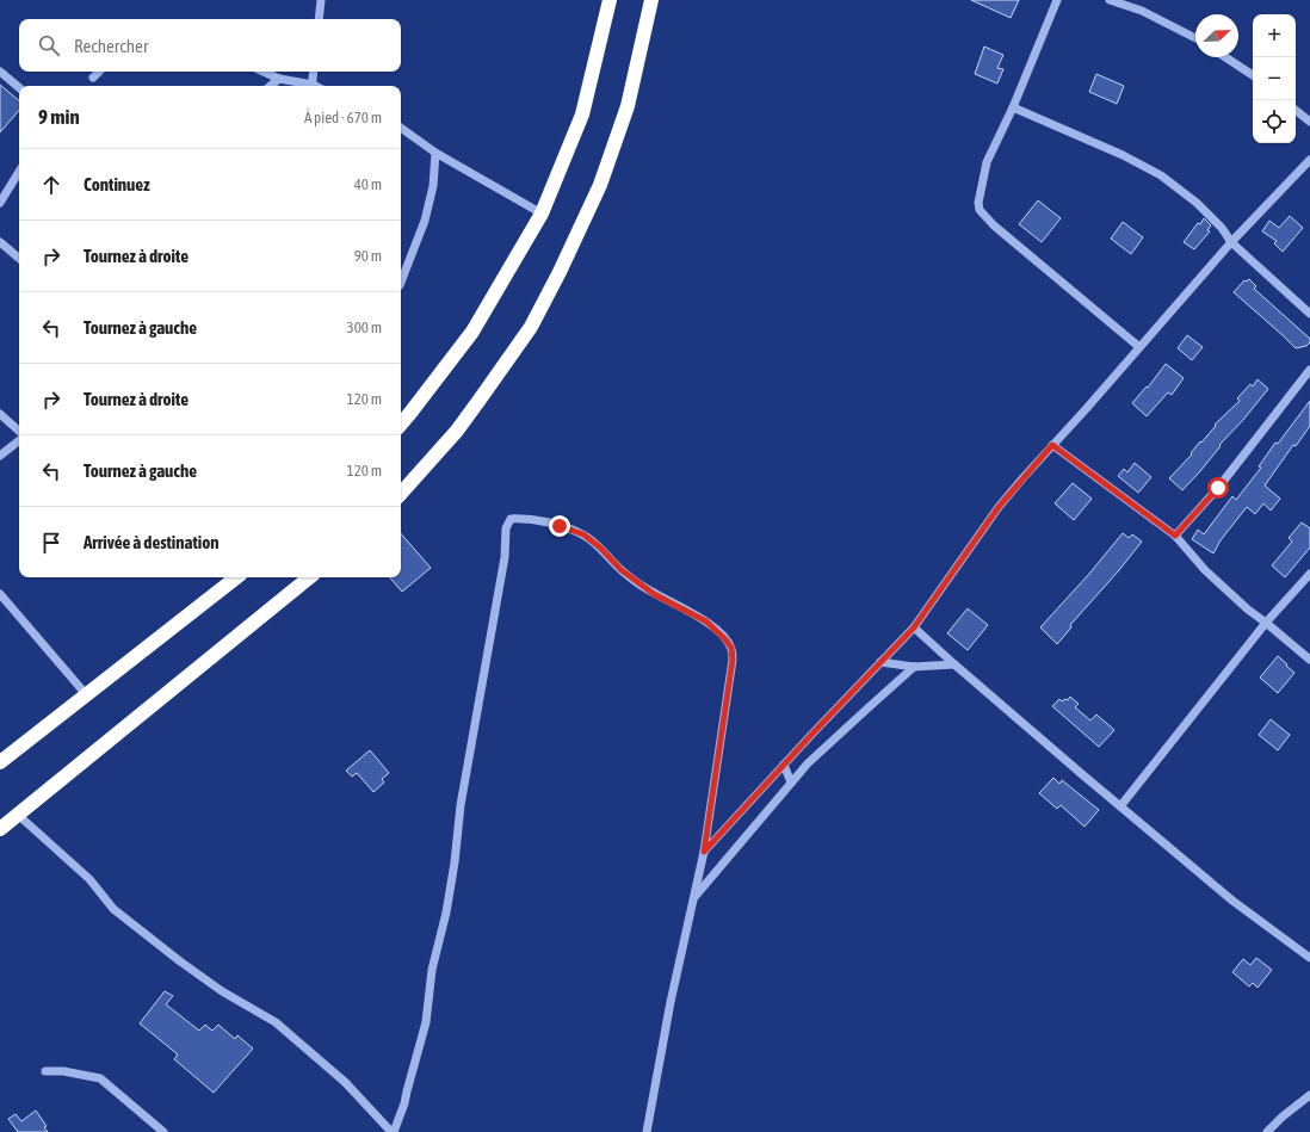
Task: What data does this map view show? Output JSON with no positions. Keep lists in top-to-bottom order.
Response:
{
  "north": "top right",
  "page": {
    "map_buttons": ["+", "−"],
    "search": "Rechercher",
    "heading": ["9 min", "À pied · 670 m"],
    "list": [
      ["Continuez", "40 m"],
      ["Tournez à droite", "90 m"],
      ["Tournez à gauche", "300 m"],
      ["Tournez à droite", "120 m"],
      ["Tournez à gauche", "120 m"],
      "Arrivée à destination"
    ]
  }
}
